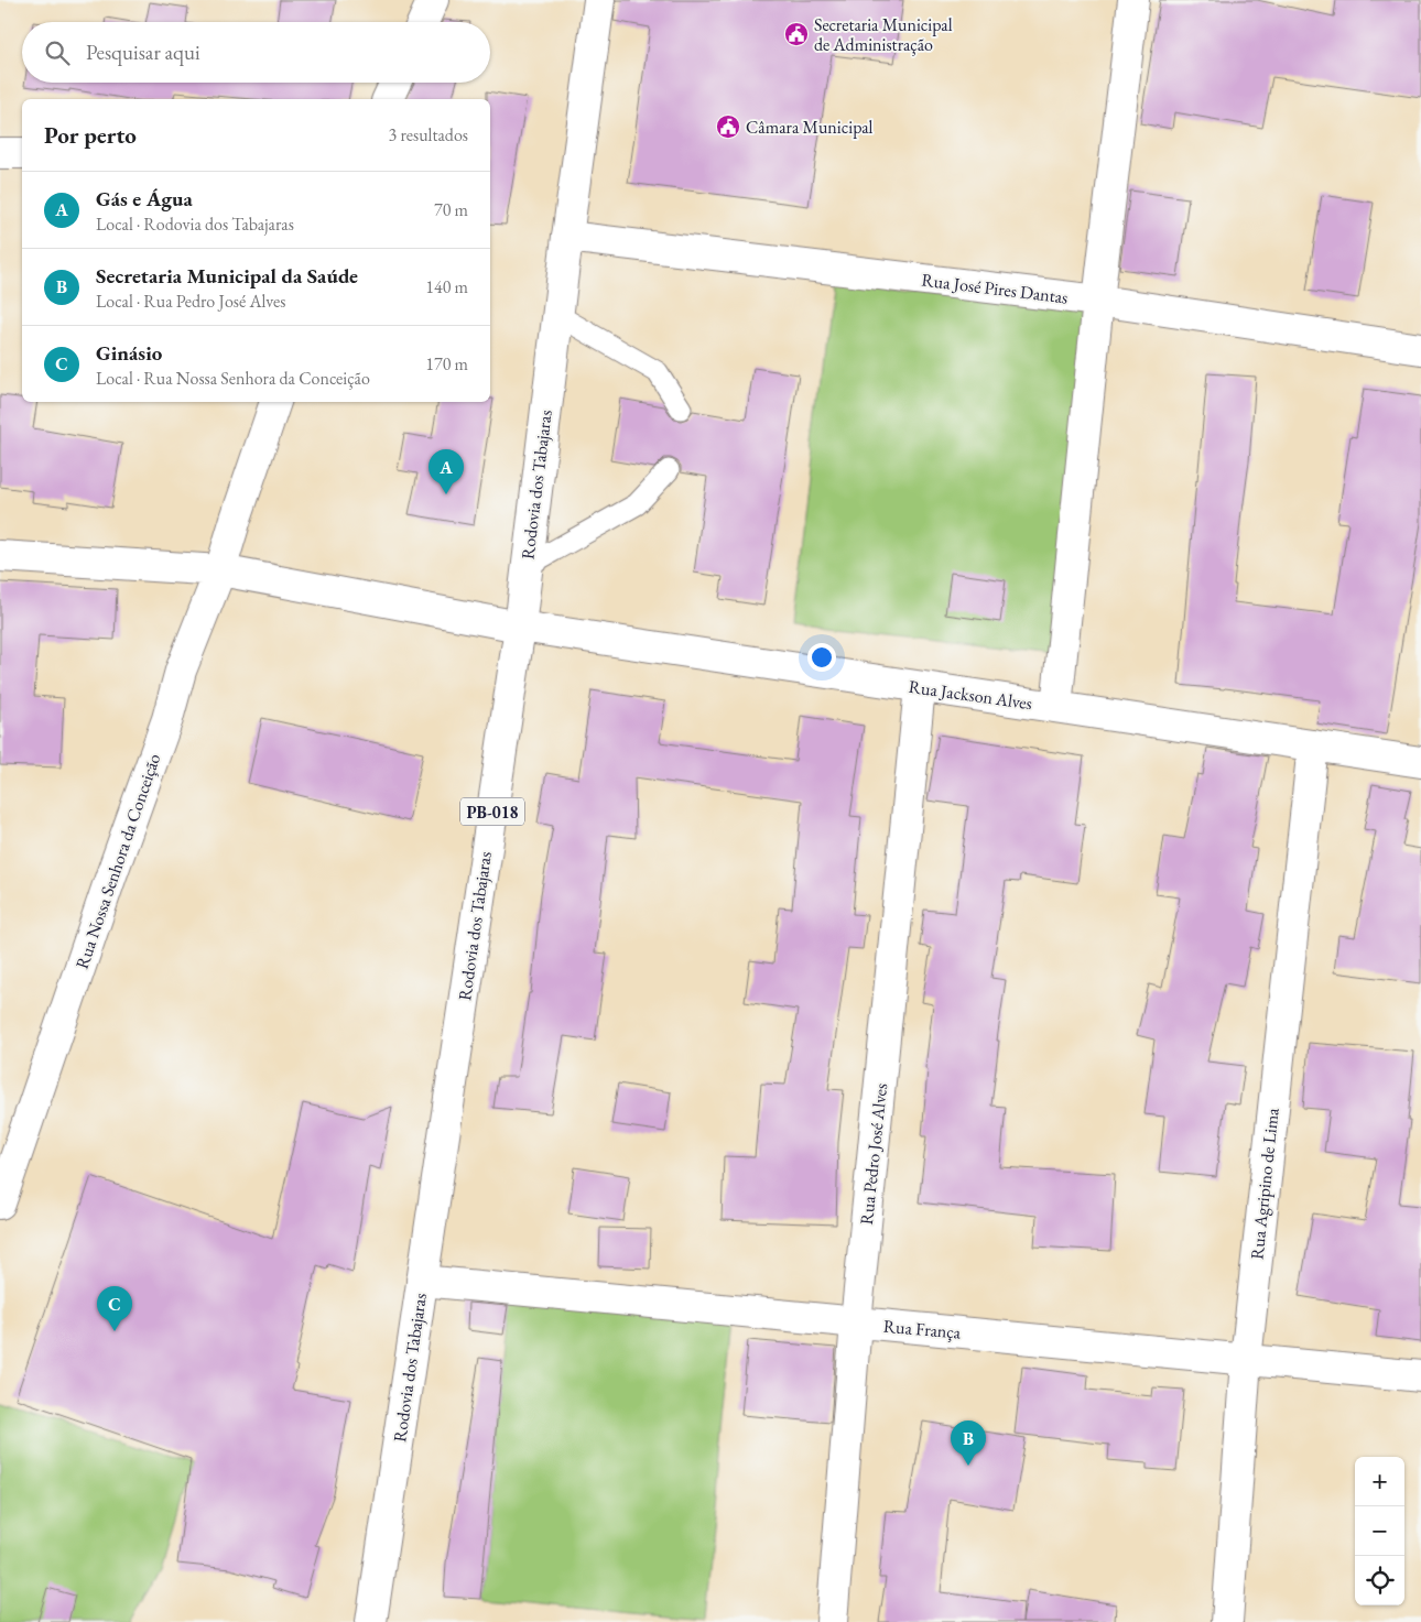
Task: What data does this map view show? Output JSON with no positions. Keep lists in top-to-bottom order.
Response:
{
  "streets": {
    "street": [
      "Rua José Pires Dantas",
      "Rodovia dos Tabajaras",
      "Rua Jackson Alves",
      "PB-018",
      "Rua Nossa Senhora da Conceição",
      "Rua Pedro José Alves",
      "Rua Agripino de Lima",
      "Rua França"
    ]
  },
  "crossings": [
    ["Rua José Pires Dantas", "Rodovia dos Tabajaras"],
    ["Rodovia dos Tabajaras", "Rua Jackson Alves"],
    ["Rodovia dos Tabajaras", "Rua França"],
    ["Rua Jackson Alves", "Rua Nossa Senhora da Conceição"],
    ["Rua Jackson Alves", "Rua Pedro José Alves"],
    ["Rua Jackson Alves", "Rua Agripino de Lima"],
    ["Rua Pedro José Alves", "Rua França"],
    ["Rua Agripino de Lima", "Rua França"]
  ],
  "places": {
    "public building": ["Secretaria Municipal de Administração", "Câmara Municipal"]
  },
  "page": {
    "search": "Pesquisar aqui",
    "heading": ["Por perto", "3 resultados"],
    "list": [
      {
        "mark": "A",
        "name": "Gás e Água",
        "note": "Local · Rodovia dos Tabajaras",
        "value": "70 m"
      },
      {
        "mark": "B",
        "name": "Secretaria Municipal da Saúde",
        "note": "Local · Rua Pedro José Alves",
        "value": "140 m"
      },
      {
        "mark": "C",
        "name": "Ginásio",
        "note": "Local · Rua Nossa Senhora da Conceição",
        "value": "170 m"
      }
    ],
    "pins": ["A", "C", "B"],
    "map_buttons": ["+", "−"]
  }
}
